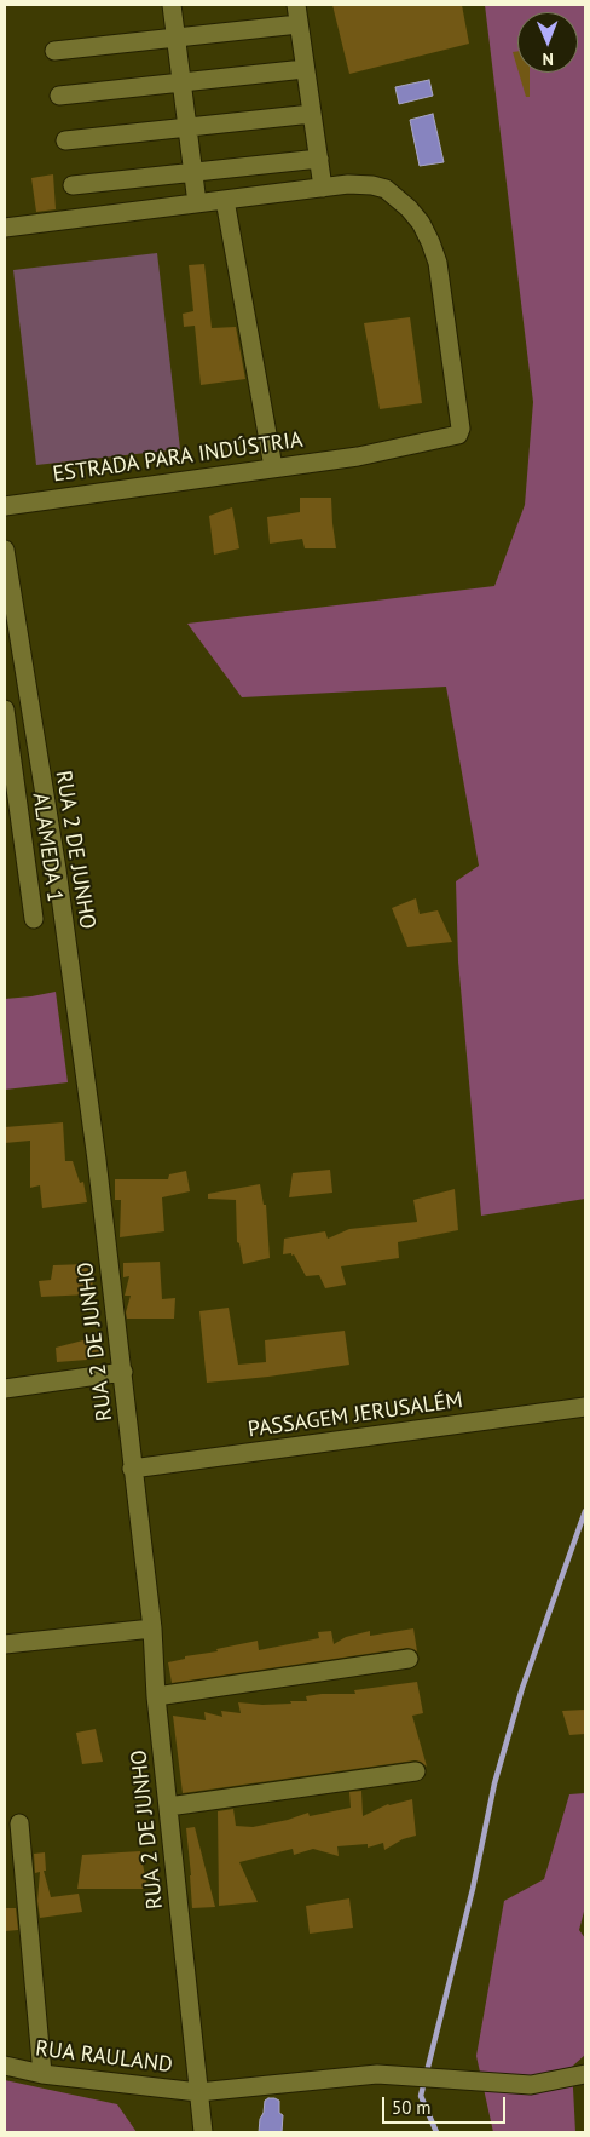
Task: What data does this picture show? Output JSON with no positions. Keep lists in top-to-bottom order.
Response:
{
  "streets": {
    "street": [
      "ESTRADA PARA INDÚSTRIA",
      "ALAMEDA 1",
      "RUA 2 DE JUNHO",
      "PASSAGEM JERUSALÉM",
      "RUA RAULAND"
    ]
  },
  "crossings": [
    ["RUA 2 DE JUNHO", "PASSAGEM JERUSALÉM"],
    ["RUA 2 DE JUNHO", "RUA RAULAND"]
  ],
  "scale_bar": "50 m",
  "north": "bottom"
}
